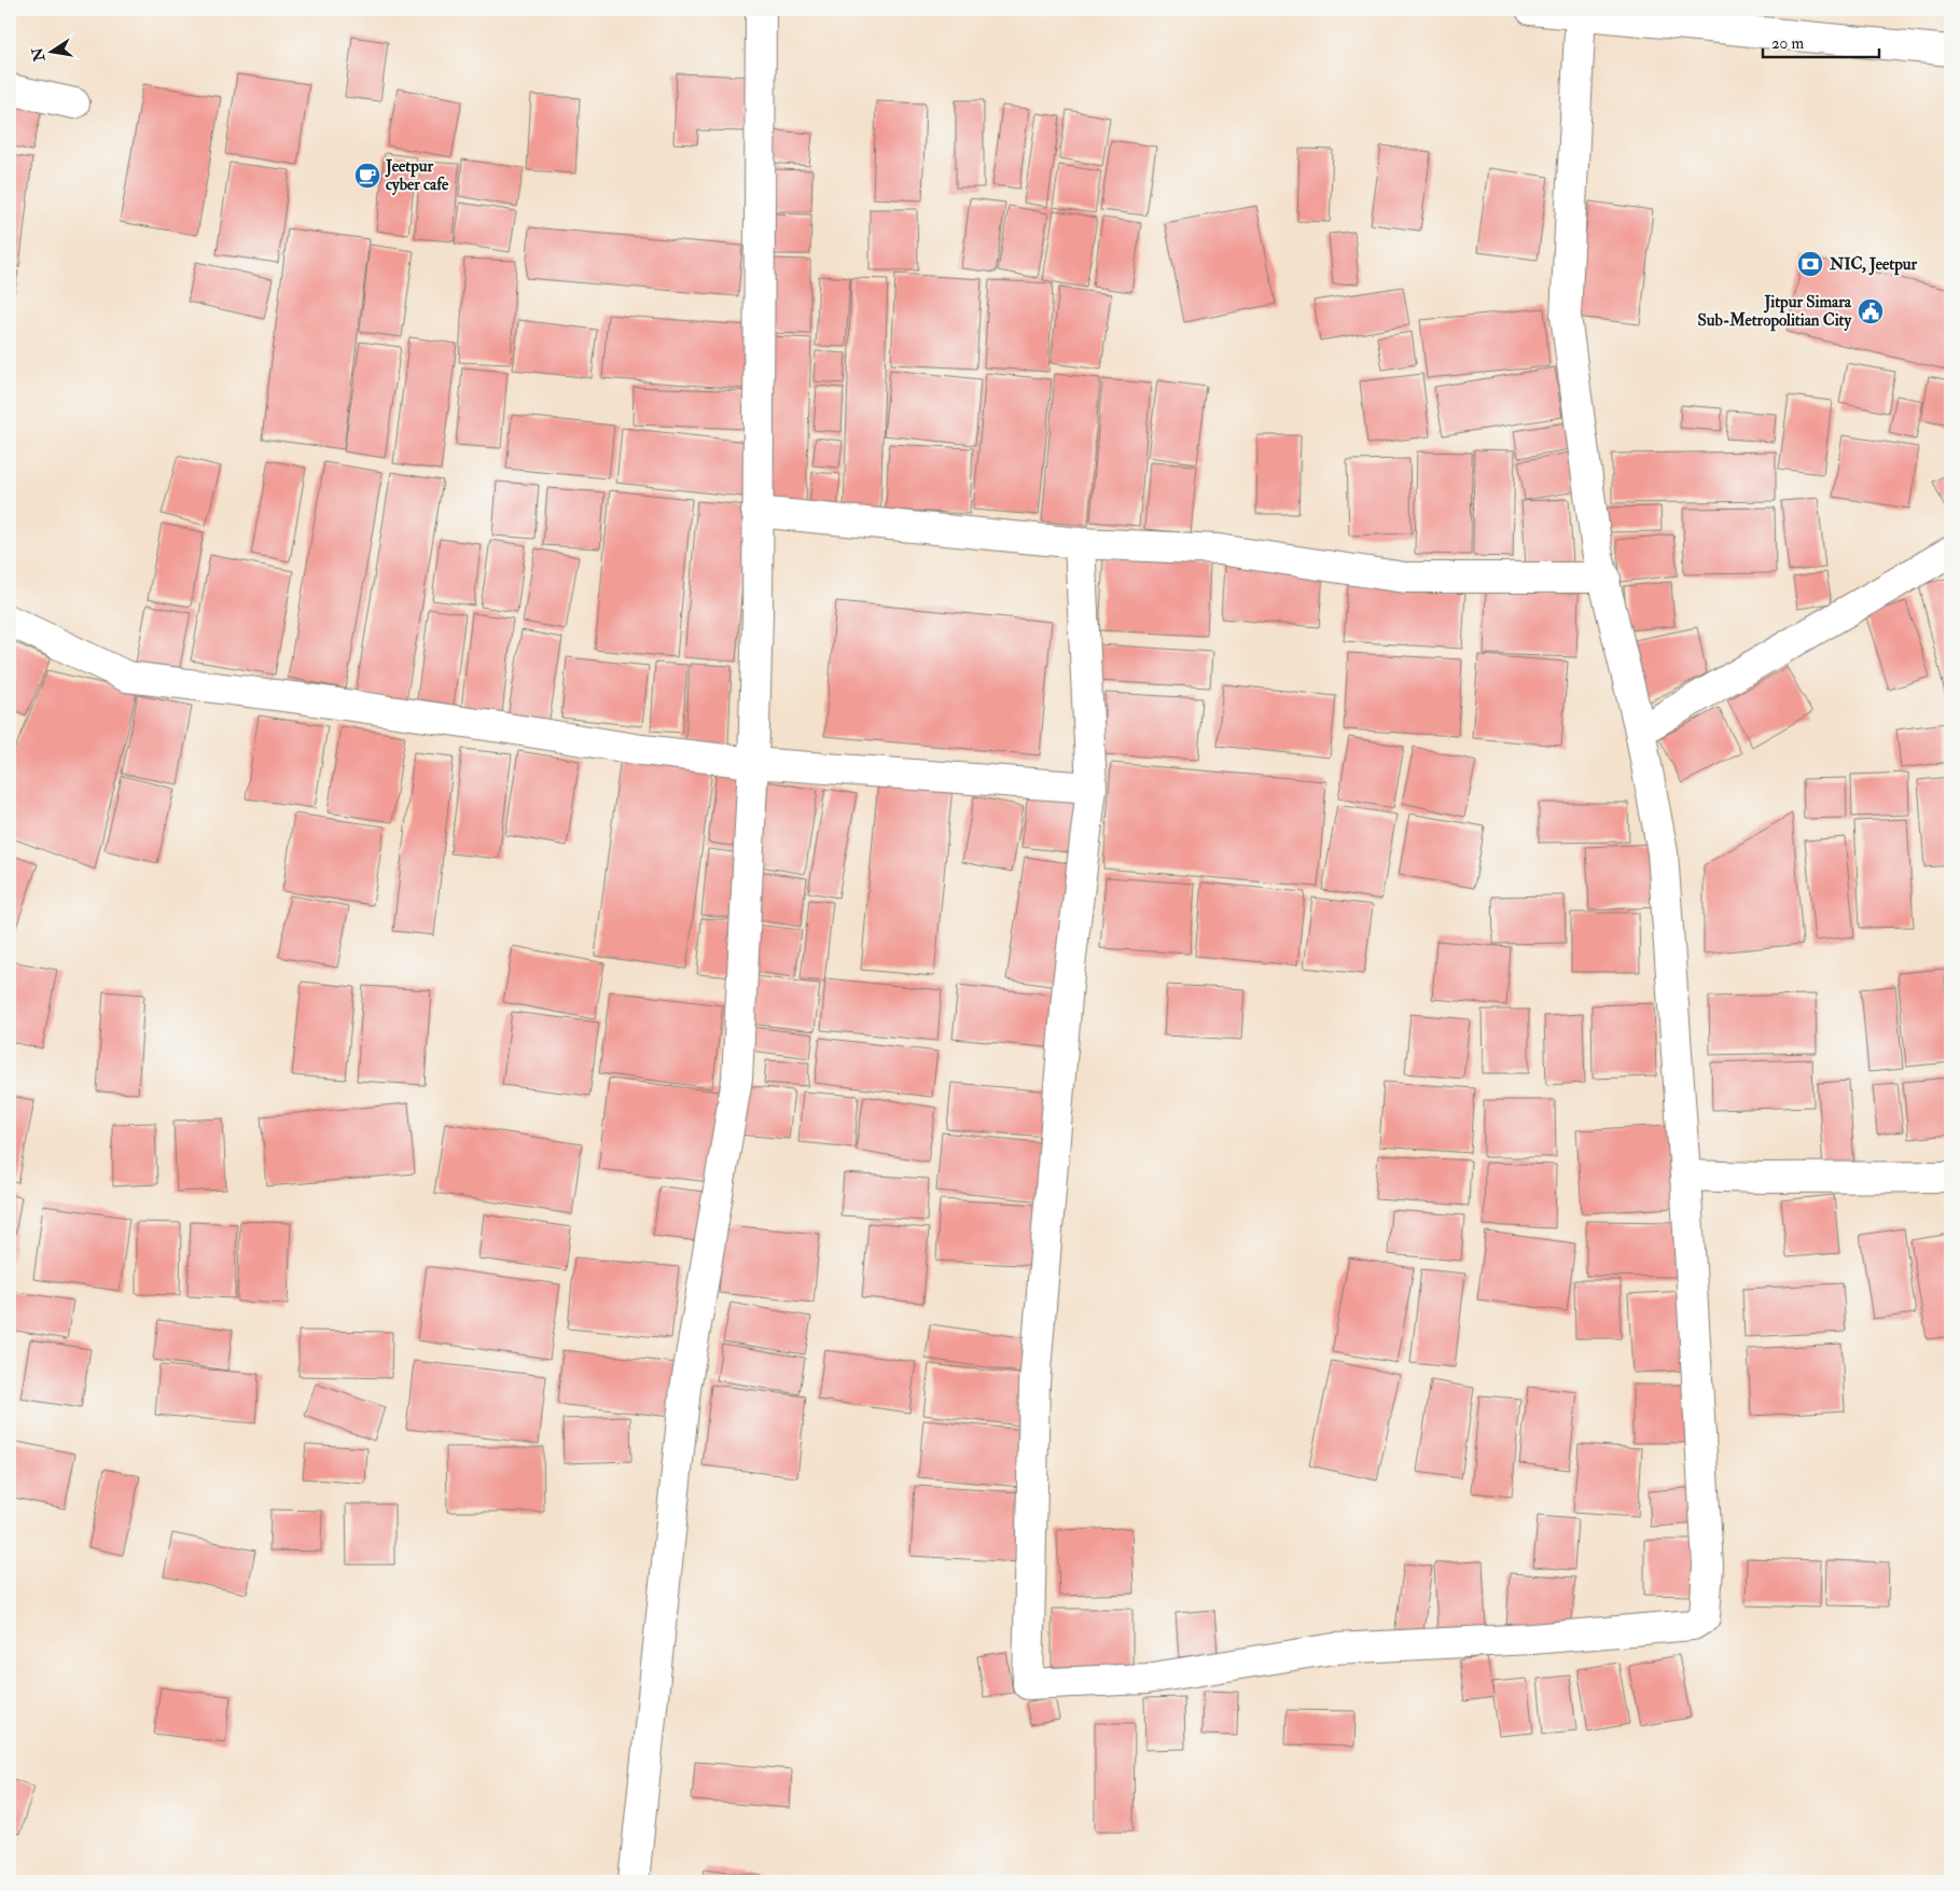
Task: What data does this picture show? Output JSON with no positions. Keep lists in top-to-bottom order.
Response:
{
  "places": {
    "cafe": ["Jeetpur cyber cafe"],
    "bank": ["NIC, Jeetpur"],
    "public building": ["Jitpur Simara Sub-Metropolitian City"]
  },
  "scale_bar": "20 m",
  "north": "left"
}
